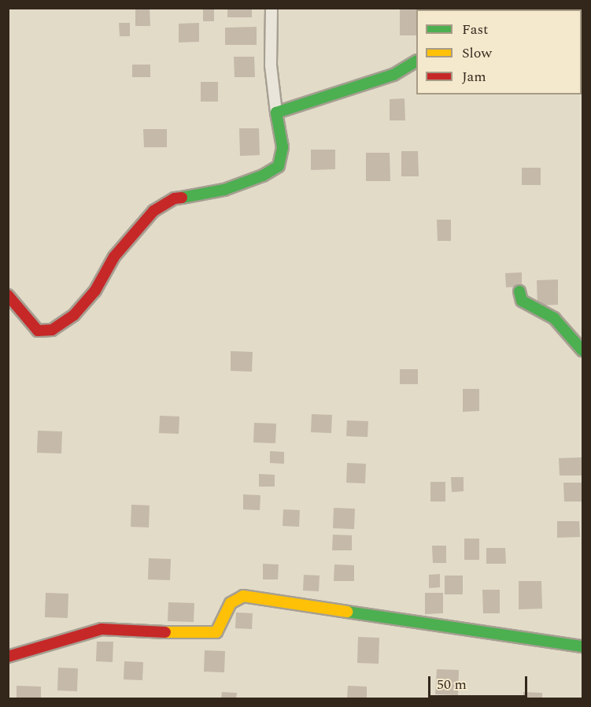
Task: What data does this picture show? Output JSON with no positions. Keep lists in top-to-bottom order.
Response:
{
  "legend": ["Fast", "Slow", "Jam"],
  "scale_bar": "50 m"
}
